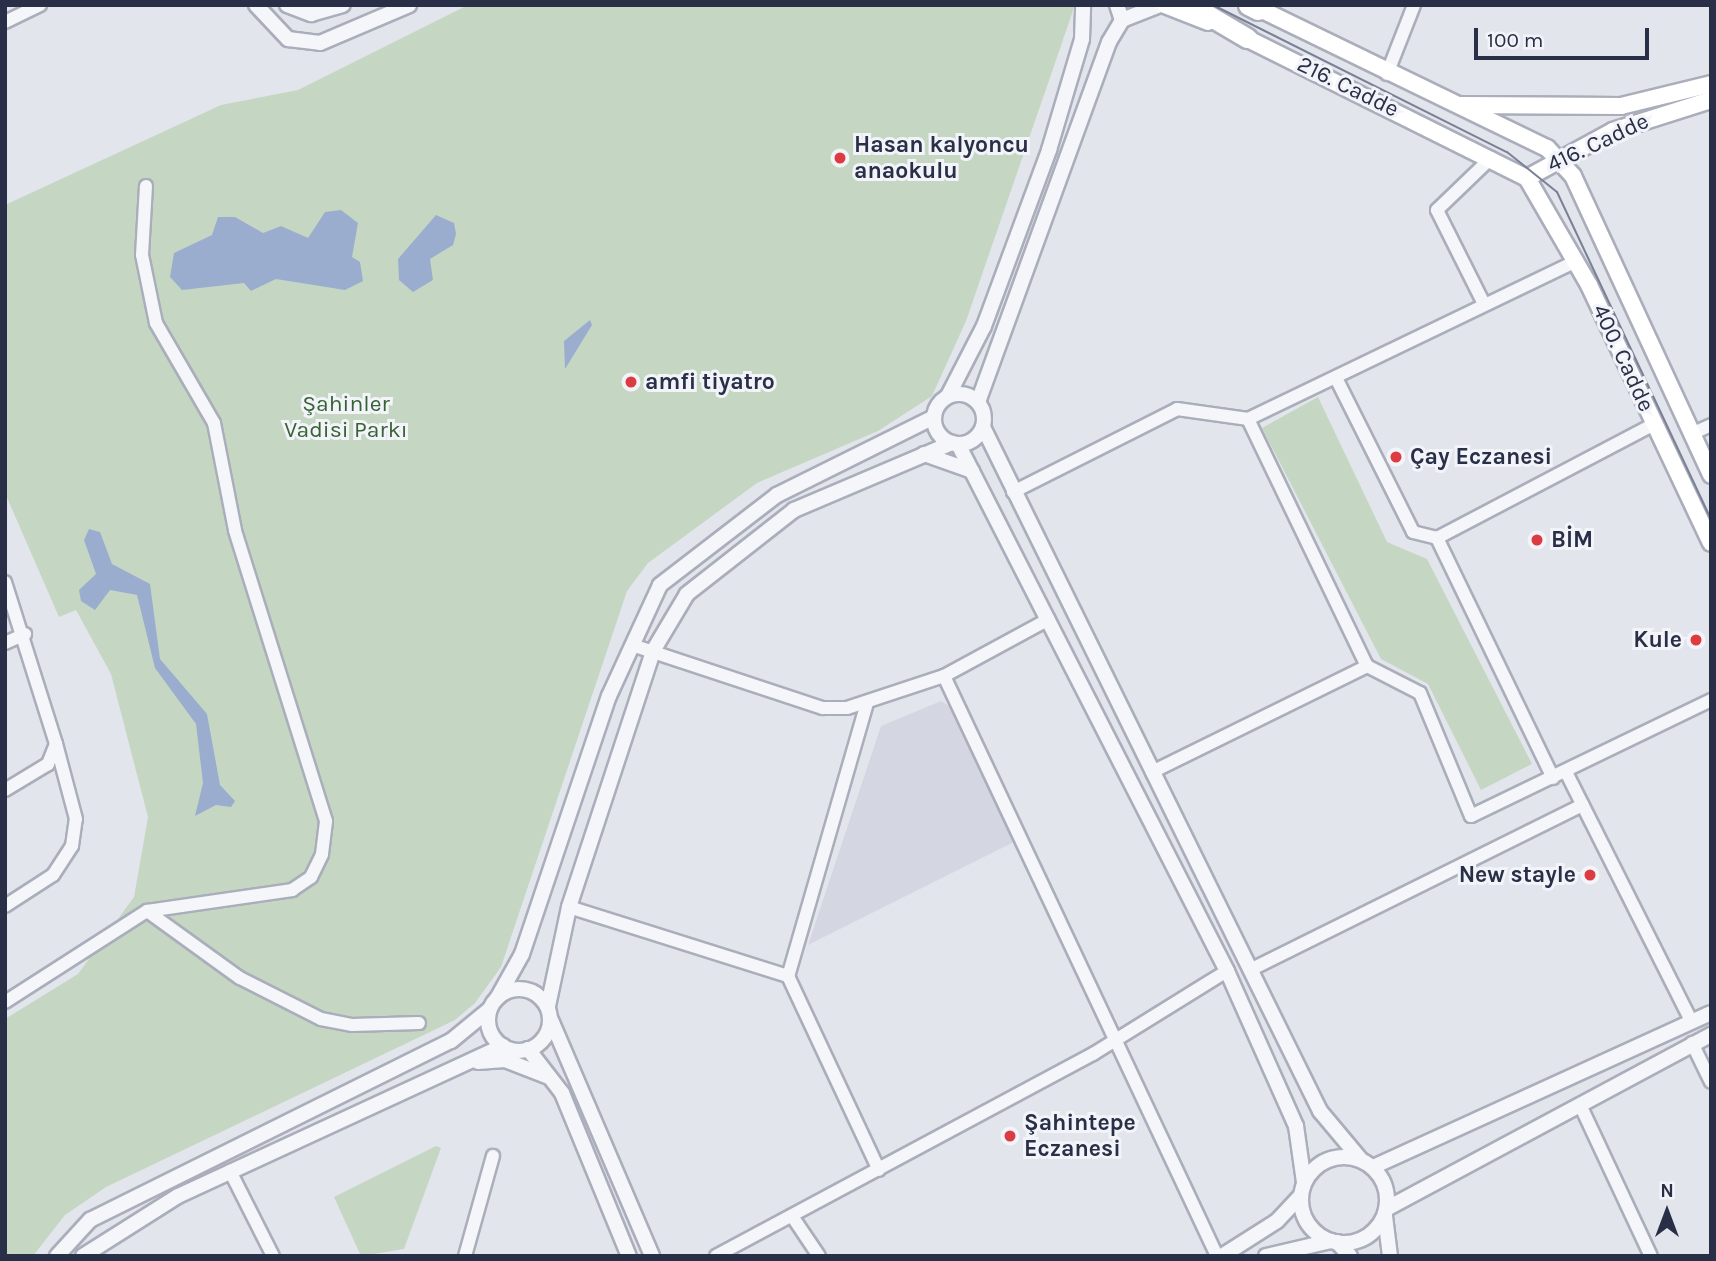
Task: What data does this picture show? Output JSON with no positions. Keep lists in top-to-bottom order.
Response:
{
  "streets": {
    "main road": ["216. Cadde", "416. Cadde", "400. Cadde"]
  },
  "crossings": [
    ["216. Cadde", "416. Cadde"],
    ["216. Cadde", "400. Cadde"],
    ["416. Cadde", "400. Cadde"]
  ],
  "parks": ["Şahinler Vadisi Parkı"],
  "places": [
    "Hasan kalyoncu anaokulu",
    "amfi tiyatro",
    "Çay Eczanesi",
    "BİM",
    "Kule",
    "New stayle",
    "Şahintepe Eczanesi"
  ],
  "scale_bar": "100 m",
  "north": "top"
}
